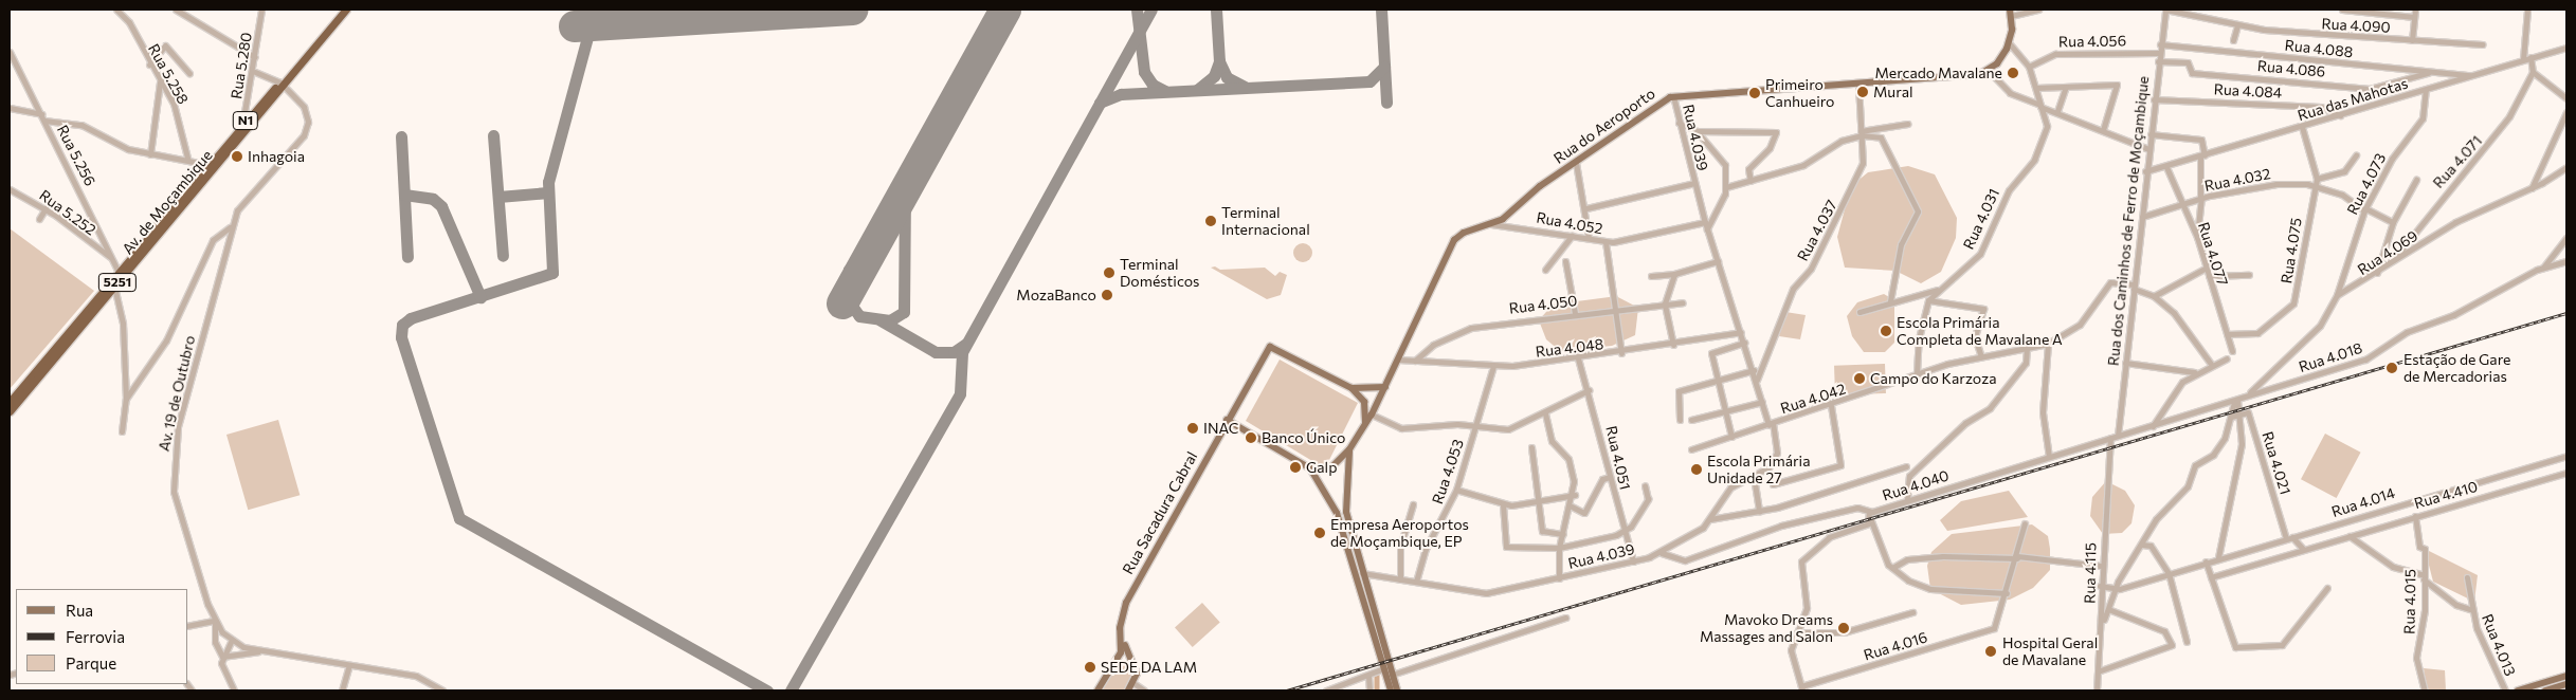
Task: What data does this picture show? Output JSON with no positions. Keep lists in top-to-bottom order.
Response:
{
  "streets": {
    "highway": ["N1", "Av. de Moçambique", "5251"],
    "main road": ["Rua do Aeroporto", "Rua Sacadura Cabral"],
    "street": [
      "Rua 4.090",
      "Rua 4.056",
      "Rua 4.088",
      "Rua 5.280",
      "Rua 4.086",
      "Rua 5.258",
      "Rua 4.084",
      "Rua das Mahotas",
      "Rua 4.039",
      "Rua 5.256",
      "Rua 4.071",
      "Rua 4.032",
      "Rua 4.073",
      "Rua 5.252",
      "Rua 4.031",
      "Rua dos Caminhos de Ferro de Moçambique",
      "Rua 4.052",
      "Rua 4.037",
      "Rua 4.075",
      "Rua 4.069",
      "Rua 4.077",
      "Rua 4.050",
      "Rua 4.048",
      "Rua 4.018",
      "Av. 19 de Outubro",
      "Rua 4.042",
      "Rua 4.051",
      "Rua 4.021",
      "Rua 4.053",
      "Rua 4.040",
      "Rua 4.410",
      "Rua 4.014",
      "Rua 4.115",
      "Rua 4.015",
      "Rua 4.013",
      "Rua 4.016"
    ]
  },
  "crossings": [
    ["Rua 4.090", "Rua dos Caminhos de Ferro de Moçambique"],
    ["Rua 4.056", "Rua 4.031"],
    ["Rua 4.056", "Rua dos Caminhos de Ferro de Moçambique"],
    ["Rua 4.088", "Rua 4.086"],
    ["Rua 4.088", "Rua das Mahotas"],
    ["Rua 4.088", "Rua dos Caminhos de Ferro de Moçambique"],
    ["Rua 5.280", "Av. de Moçambique"],
    ["Rua 4.086", "Rua dos Caminhos de Ferro de Moçambique"],
    ["Rua 5.258", "Av. de Moçambique"],
    ["Rua 4.084", "Rua das Mahotas"],
    ["Rua 4.084", "Rua dos Caminhos de Ferro de Moçambique"],
    ["Rua das Mahotas", "Rua 4.073"],
    ["Rua das Mahotas", "Rua dos Caminhos de Ferro de Moçambique"],
    ["Rua das Mahotas", "Rua 4.075"],
    ["Rua das Mahotas", "Rua 4.077"],
    ["Rua do Aeroporto", "Rua 4.039"],
    ["Rua do Aeroporto", "Rua 4.052"],
    ["Rua do Aeroporto", "Rua 4.037"],
    ["Rua do Aeroporto", "Rua 4.048"],
    ["Rua 4.039", "Rua 4.052"],
    ["Rua 4.039", "Rua 4.037"],
    ["Rua 4.039", "Rua 4.048"],
    ["Rua 4.039", "Rua 4.042"],
    ["Rua 4.039", "Rua 4.051"],
    ["Rua 4.039", "Rua 4.053"],
    ["Rua 4.039", "Rua 4.040"],
    ["Rua 5.256", "Av. de Moçambique"],
    ["Rua 5.256", "Rua 5.252"],
    ["Rua 4.071", "Rua 4.069"],
    ["Rua 4.032", "Rua 4.073"],
    ["Rua 4.032", "Rua dos Caminhos de Ferro de Moçambique"],
    ["Rua 4.032", "Rua 4.075"],
    ["Rua 4.032", "Rua 4.077"],
    ["Rua 4.073", "Rua 4.069"],
    ["Av. de Moçambique", "Av. 19 de Outubro"],
    ["Rua 4.031", "Rua 4.042"],
    ["Rua dos Caminhos de Ferro de Moçambique", "Rua 4.018"],
    ["Rua dos Caminhos de Ferro de Moçambique", "Rua 4.042"],
    ["Rua dos Caminhos de Ferro de Moçambique", "Rua 4.040"],
    ["Rua 4.075", "Rua 4.077"],
    ["Rua 4.050", "Rua 4.048"],
    ["Rua 4.048", "Rua 4.051"],
    ["Rua 4.048", "Rua 4.053"],
    ["Rua 4.018", "Rua 4.040"],
    ["Rua 4.021", "Rua 4.014"],
    ["Rua 4.040", "Rua 4.115"],
    ["Rua 4.410", "Rua 4.015"]
  ],
  "places": [
    "Mercado Mavalane",
    "Mural",
    "Primeiro Canhueiro",
    "Inhagoia",
    "Terminal Internacional",
    "Terminal Domésticos",
    "MozaBanco",
    "Escola Primária Completa de Mavalane A",
    "Estação de Gare de Mercadorias",
    "Campo do Karzoza",
    "INAC",
    "Banco Único",
    "Galp",
    "Escola Primária Unidade 27",
    "Empresa Aeroportos de Moçambique, EP",
    "Mavoko Dreams Massages and Salon",
    "Hospital Geral de Mavalane",
    "SEDE DA LAM"
  ],
  "legend": ["Rua", "Ferrovia", "Parque"]
}
